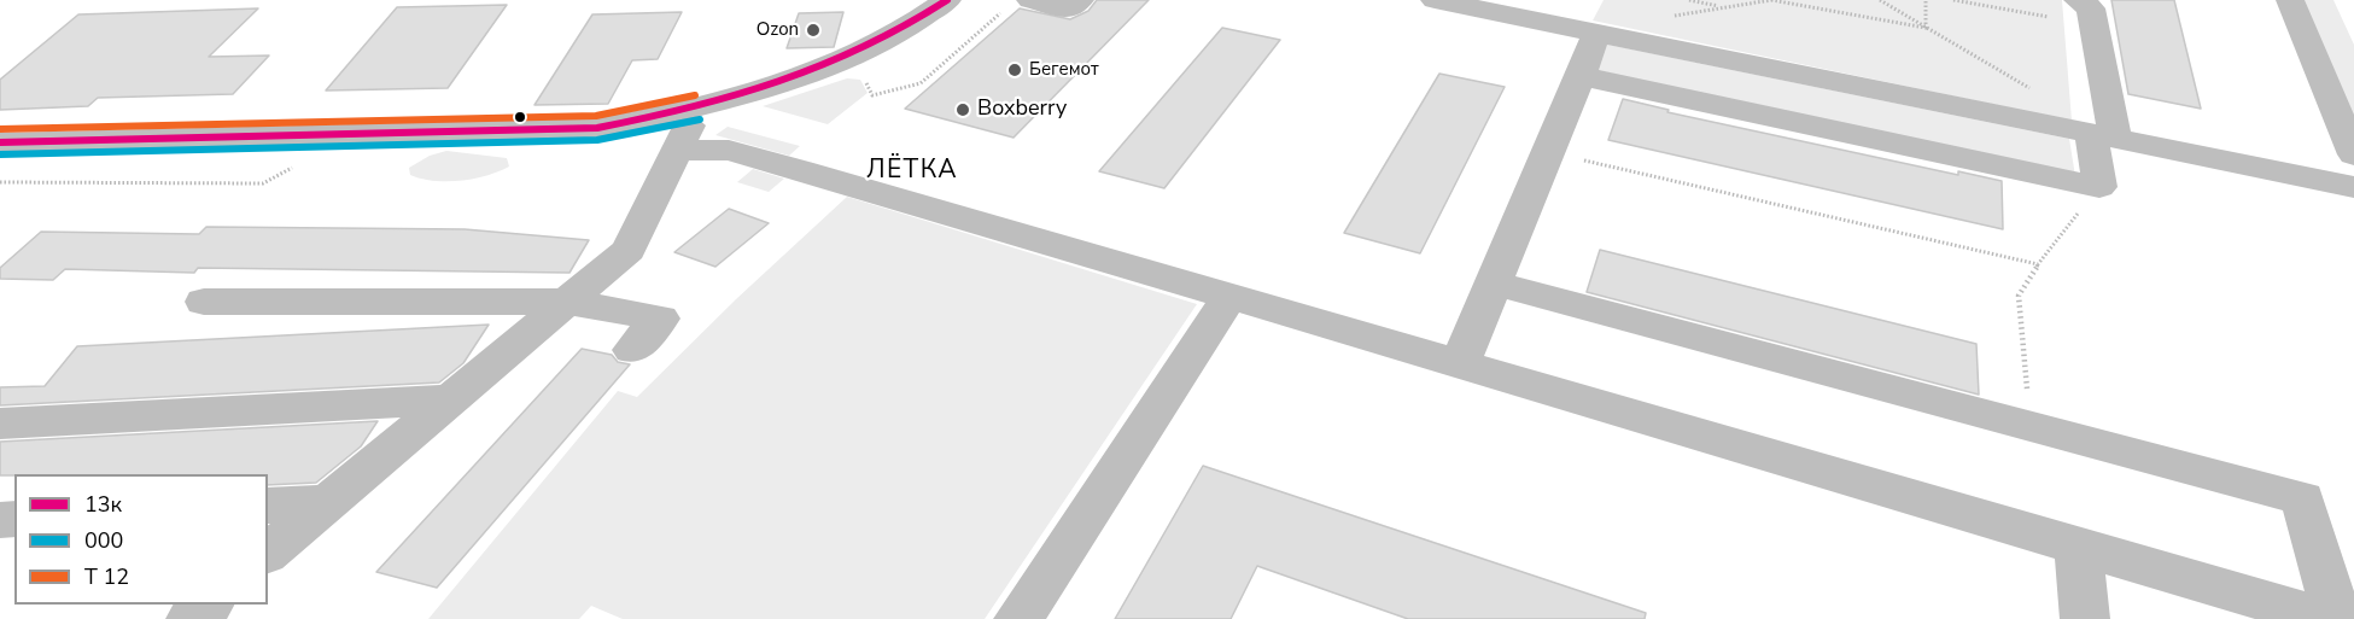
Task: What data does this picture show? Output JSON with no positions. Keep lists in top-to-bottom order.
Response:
{
  "districts": ["ЛЁТКА"],
  "places": ["Ozon", "Бегемот", "Boxberry"],
  "lines": ["transit line 13к", "transit line 000"],
  "legend": ["13к", "000", "Т 12"]
}
